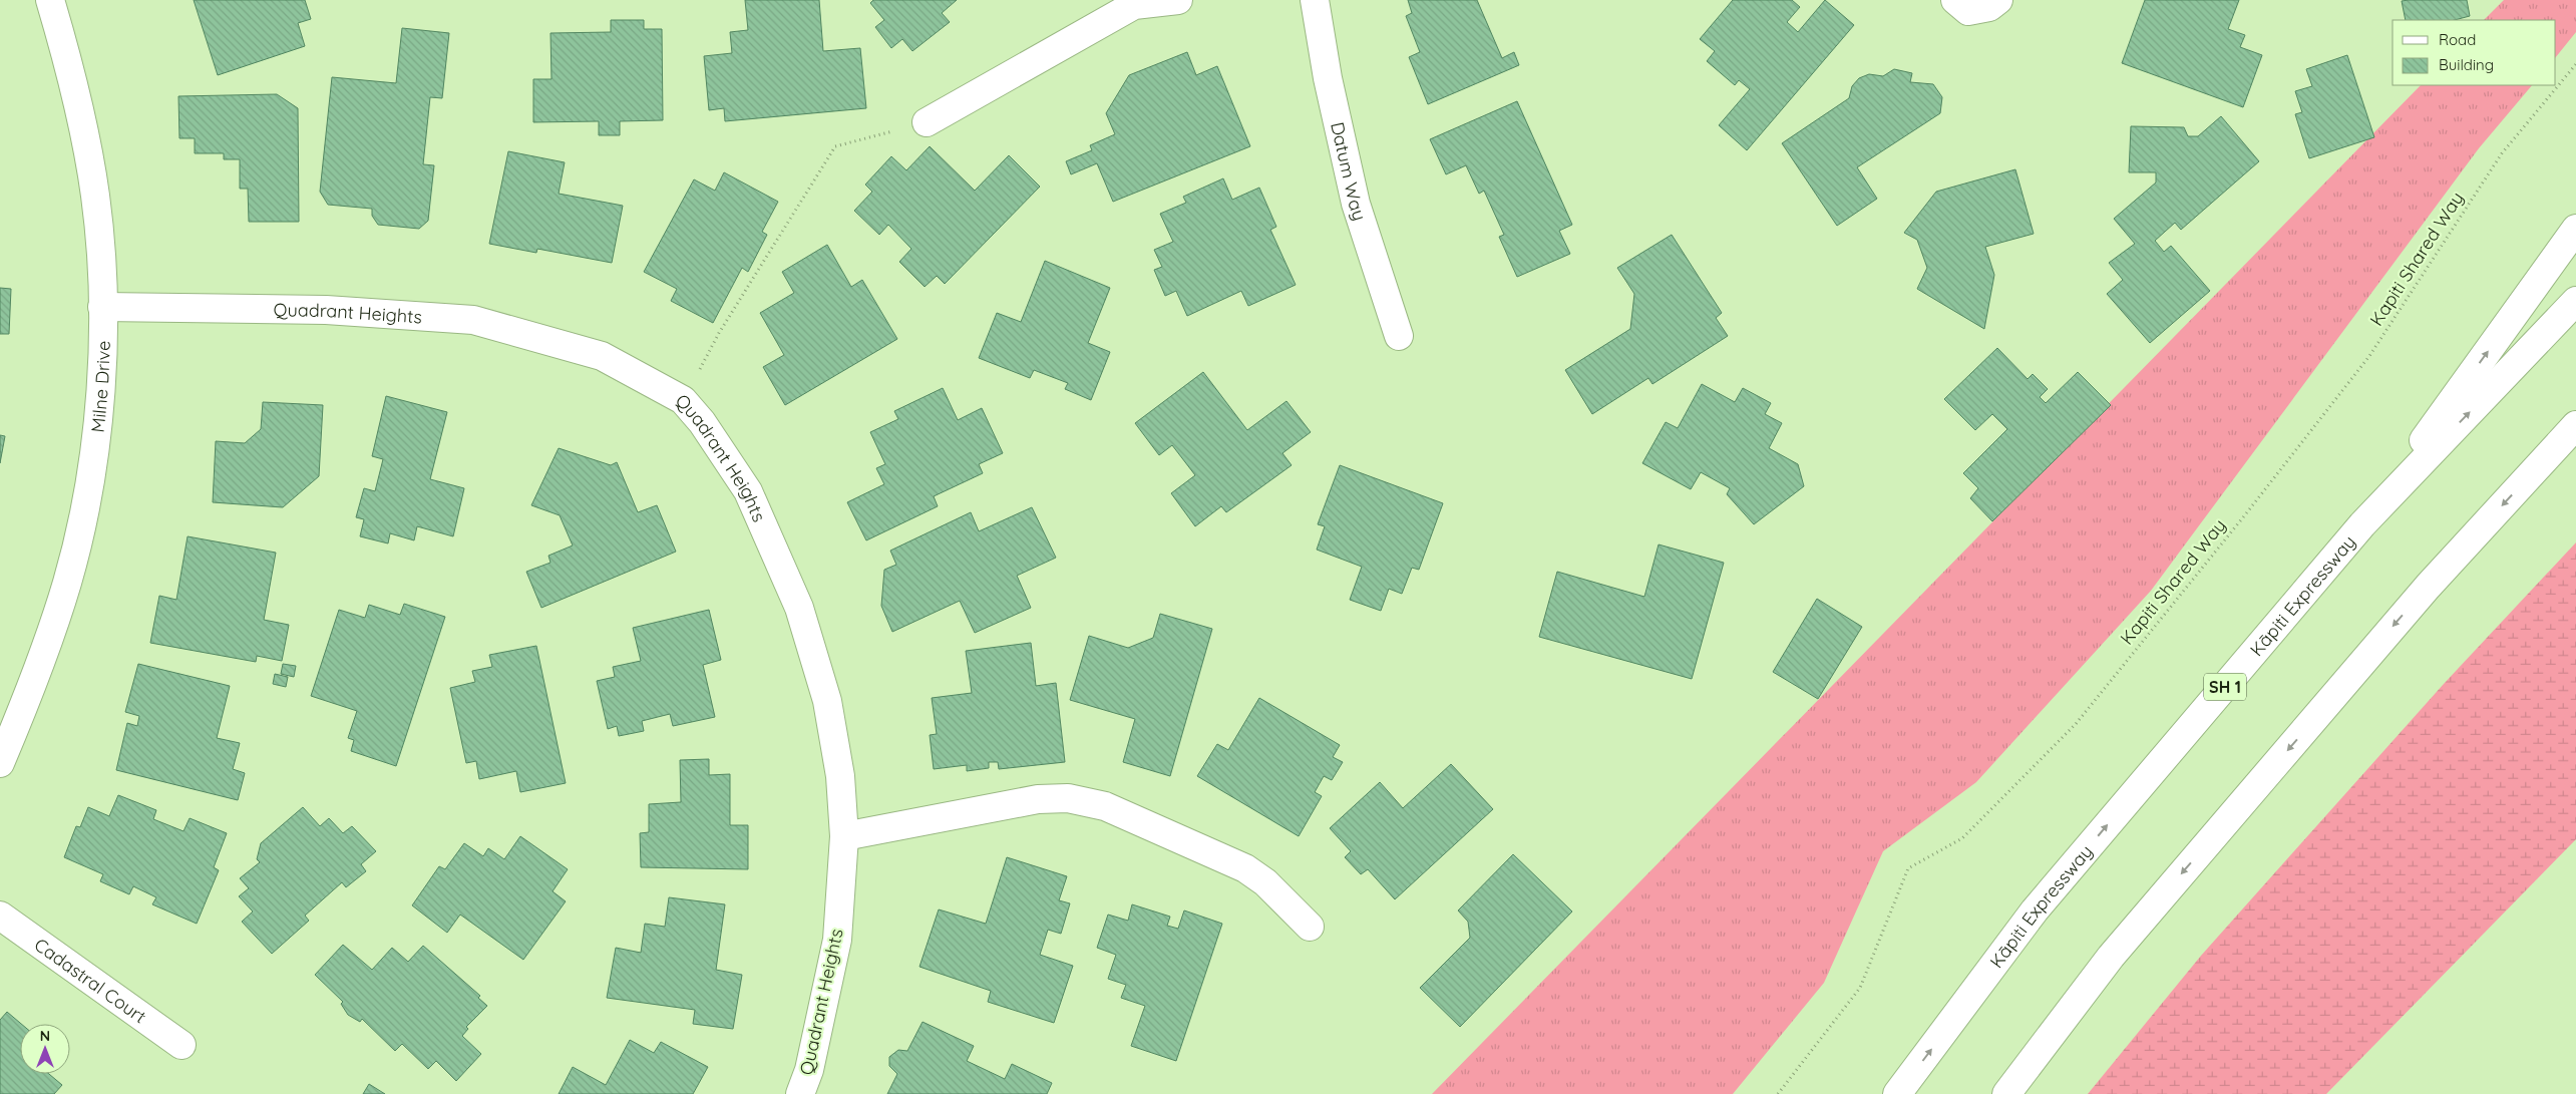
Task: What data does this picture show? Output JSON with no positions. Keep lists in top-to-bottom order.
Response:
{
  "streets": {
    "main road": [
      "Datum Way",
      "Quadrant Heights",
      "Milne Drive",
      "Kāpiti Expressway",
      "SH 1",
      "Cadastral Court"
    ],
    "path": ["Kapiti Shared Way"]
  },
  "crossings": [
    ["Quadrant Heights", "Milne Drive"]
  ],
  "legend": ["Road", "Building"],
  "north": "top"
}
